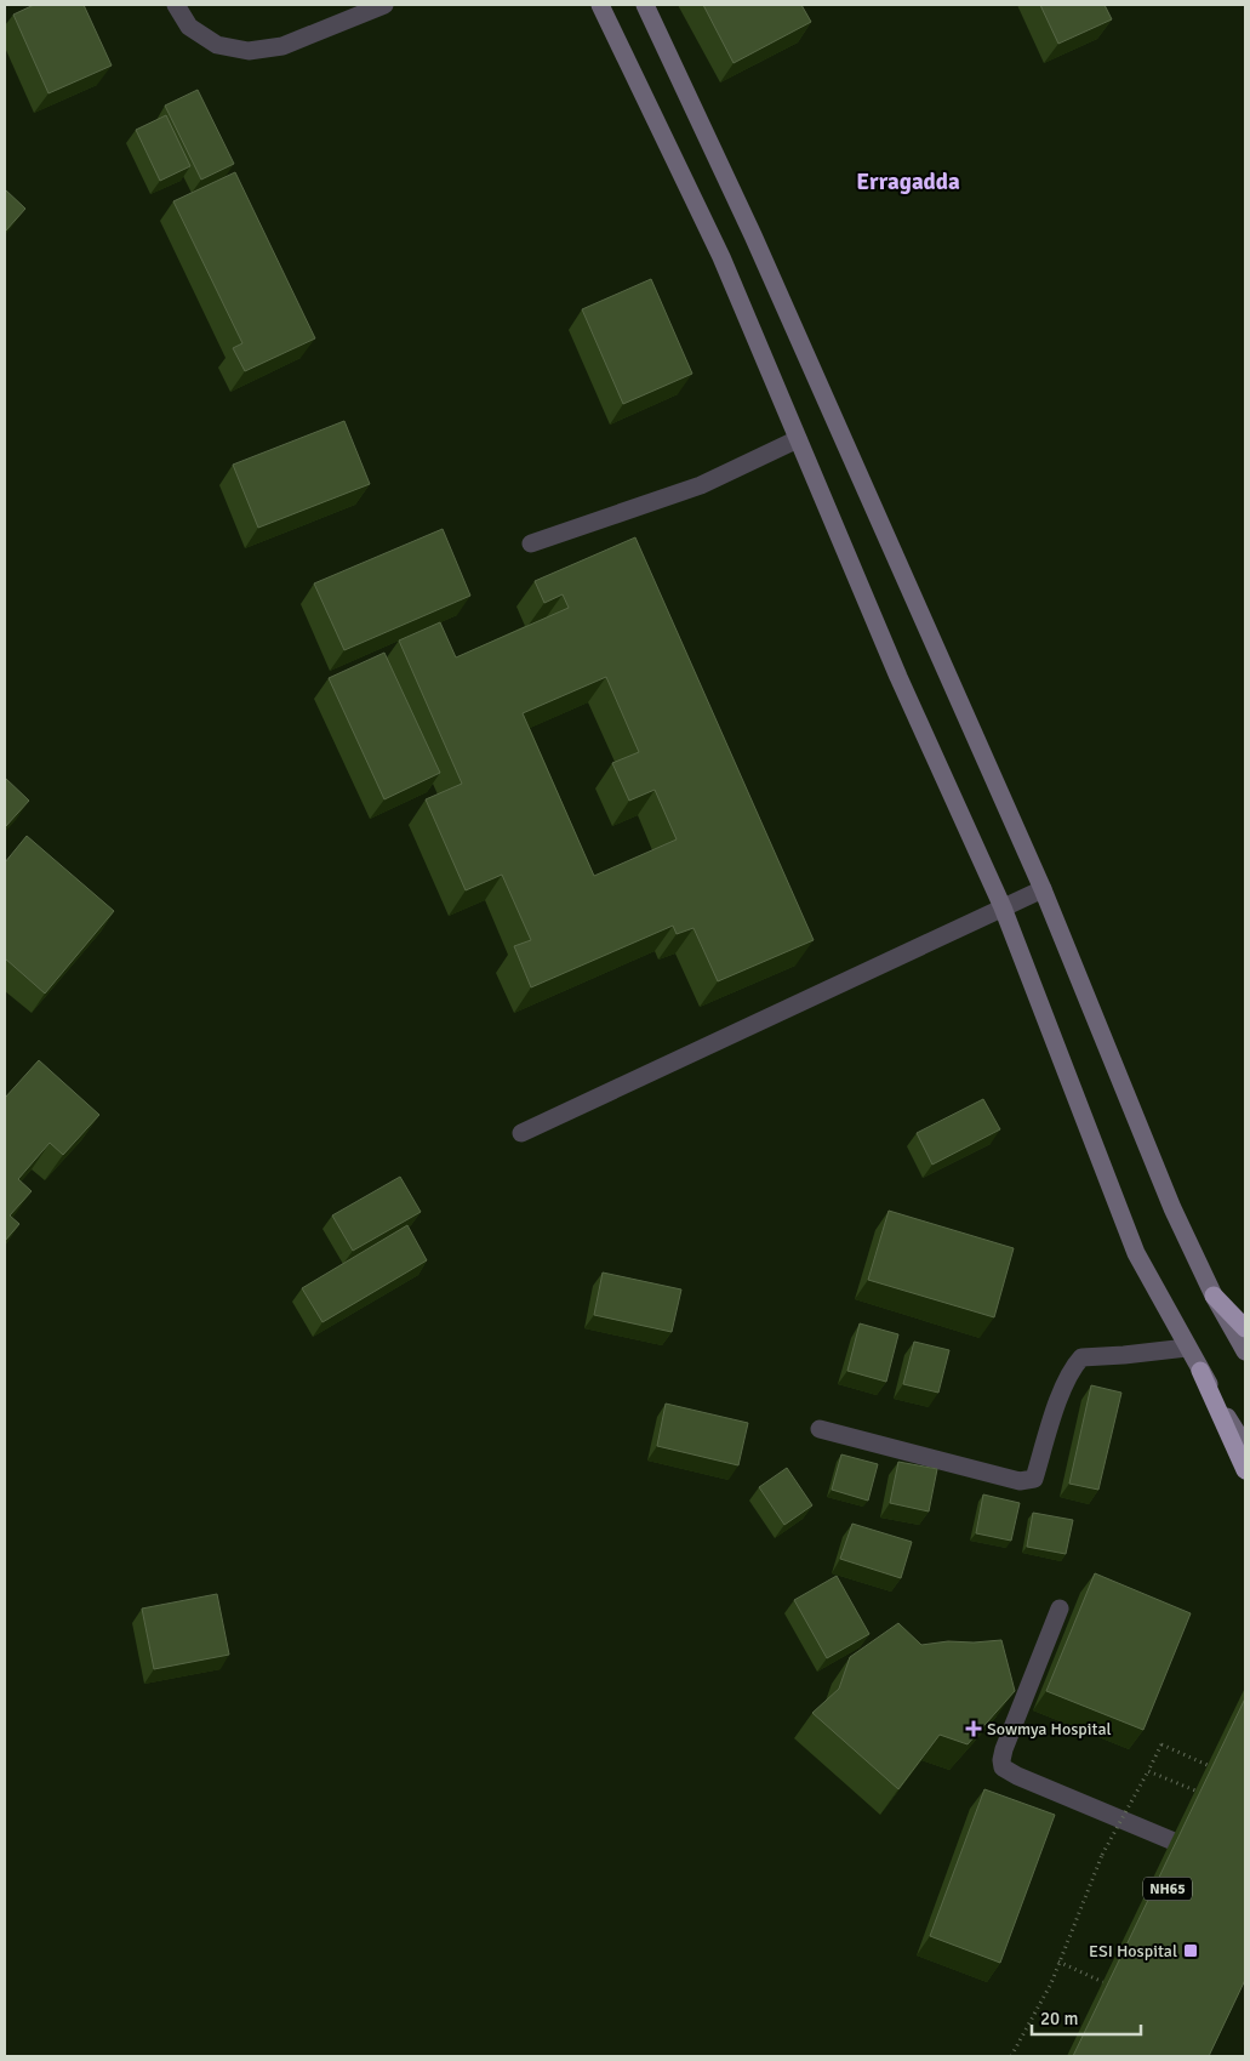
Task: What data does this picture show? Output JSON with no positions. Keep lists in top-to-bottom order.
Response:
{
  "streets": {
    "highway": ["NH65"]
  },
  "districts": ["Erragadda"],
  "places": {
    "health": ["Sowmya Hospital"],
    "transit": ["ESI Hospital"]
  },
  "scale_bar": "20 m"
}
